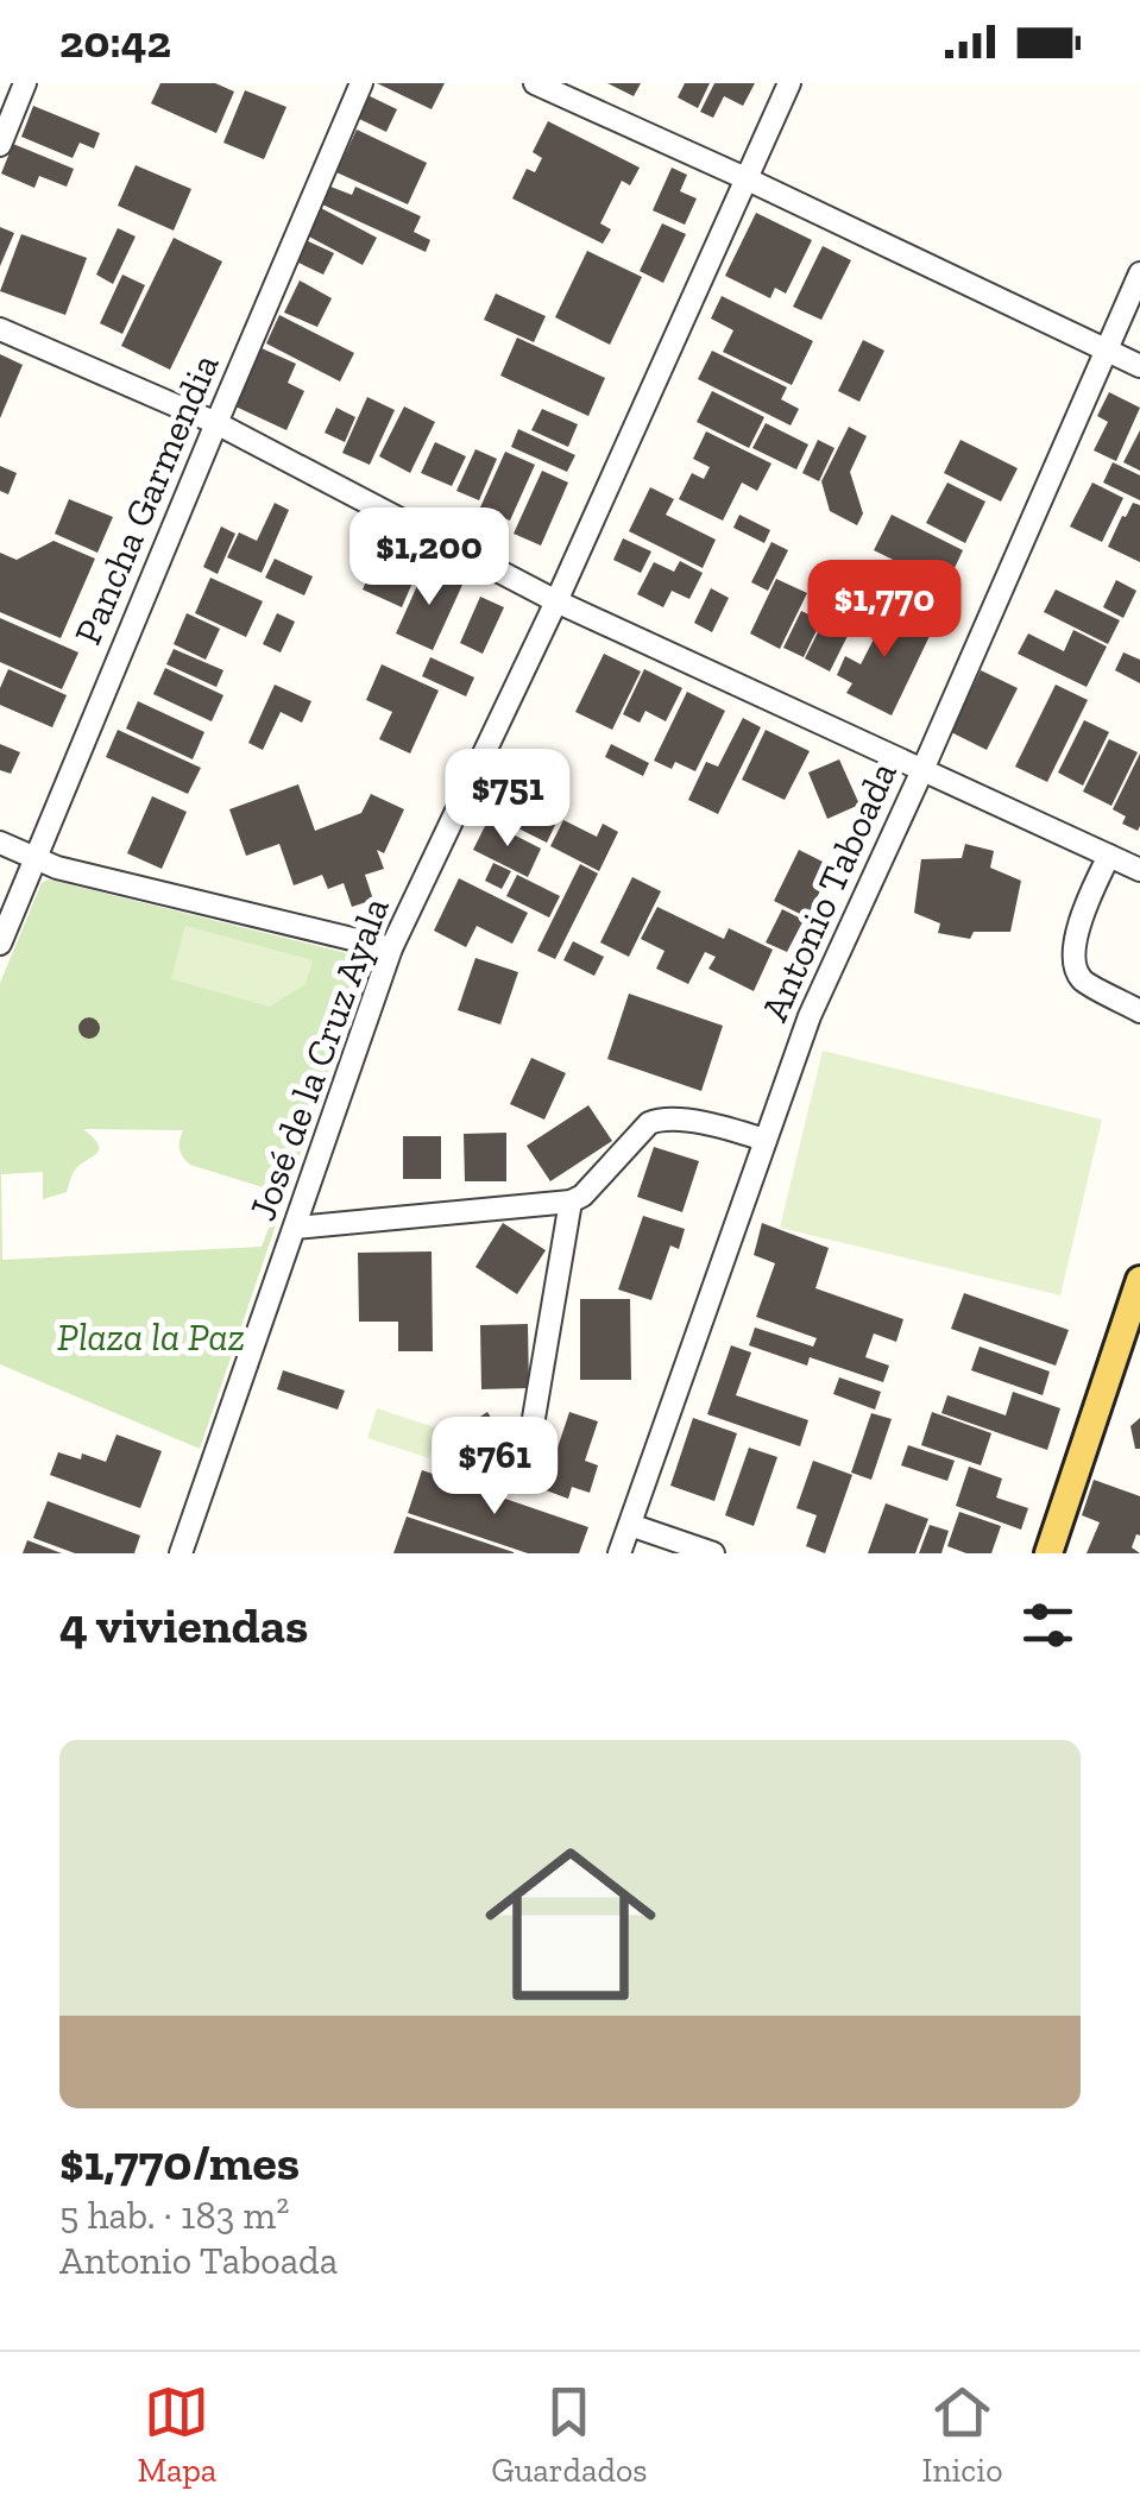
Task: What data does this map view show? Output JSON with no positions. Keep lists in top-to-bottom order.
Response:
{
  "streets": {
    "street": ["Pancha Garmendia", "Antonio Taboada", "José de la Cruz Ayala"]
  },
  "parks": ["Plaza la Paz"],
  "page": {
    "status": "20:42",
    "price": [
      "$1,200",
      "$1,770",
      "$751",
      "$761"
    ],
    "heading": "4 viviendas",
    "list": [
      {
        "name": "$1,770/mes",
        "note": "5 hab. · 183 m² · Antonio Taboada"
      }
    ],
    "tabs": ["Mapa", "Guardados", "Inicio"]
  }
}
